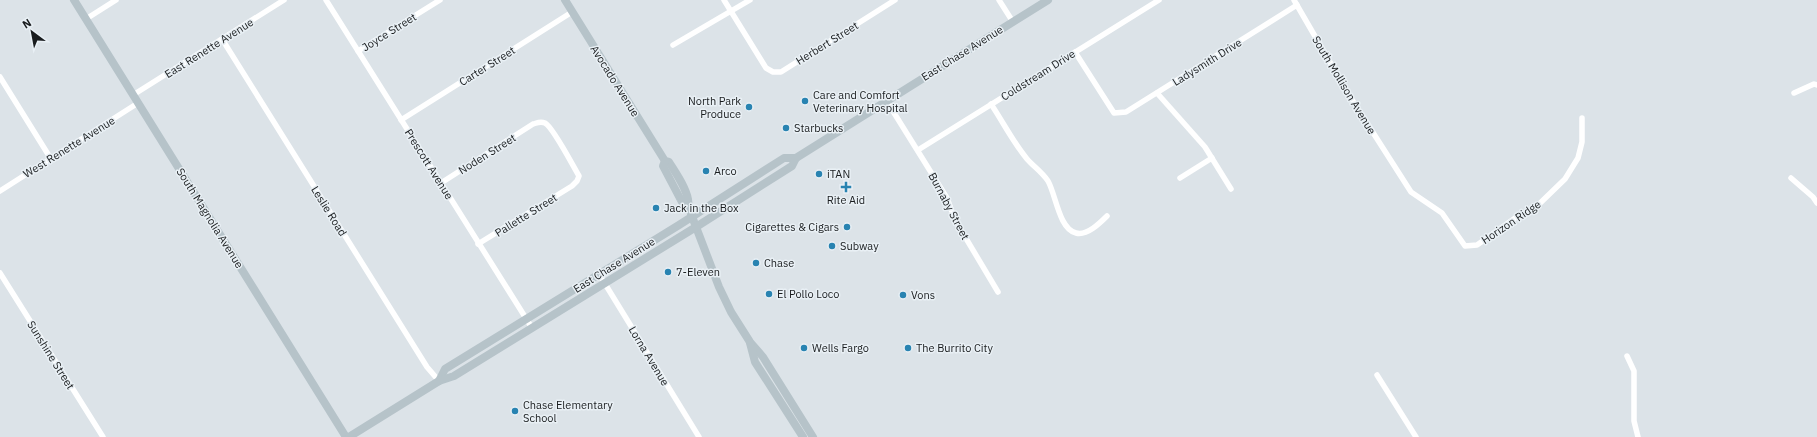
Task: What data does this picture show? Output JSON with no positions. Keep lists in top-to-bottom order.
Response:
{
  "streets": {
    "main road": ["East Chase Avenue", "Avocado Avenue", "South Magnolia Avenue"],
    "street": [
      "Joyce Street",
      "Herbert Street",
      "East Renette Avenue",
      "Ladysmith Drive",
      "Carter Street",
      "Coldstream Drive",
      "South Mollison Avenue",
      "West Renette Avenue",
      "Noden Street",
      "Prescott Avenue",
      "Burnaby Street",
      "Leslie Road",
      "Pallette Street",
      "Horizon Ridge",
      "Sunshine Street",
      "Lorna Avenue"
    ]
  },
  "crossings": [
    ["Joyce Street", "Prescott Avenue"],
    ["East Renette Avenue", "Leslie Road"],
    ["East Renette Avenue", "South Magnolia Avenue"],
    ["East Chase Avenue", "Avocado Avenue"],
    ["East Chase Avenue", "Prescott Avenue"],
    ["East Chase Avenue", "Burnaby Street"],
    ["East Chase Avenue", "Leslie Road"],
    ["East Chase Avenue", "Lorna Avenue"],
    ["Ladysmith Drive", "Coldstream Drive"],
    ["Ladysmith Drive", "South Mollison Avenue"],
    ["Carter Street", "Avocado Avenue"],
    ["Carter Street", "Prescott Avenue"],
    ["Coldstream Drive", "Burnaby Street"],
    ["South Mollison Avenue", "Horizon Ridge"],
    ["West Renette Avenue", "South Magnolia Avenue"],
    ["Noden Street", "Prescott Avenue"],
    ["Noden Street", "Pallette Street"],
    ["Prescott Avenue", "Pallette Street"]
  ],
  "places": {
    "other": [
      "Care and Comfort Veterinary Hospital",
      "North Park Produce",
      "Starbucks",
      "Arco",
      "iTAN",
      "Jack in the Box",
      "Cigarettes & Cigars",
      "Subway",
      "Chase",
      "7-Eleven",
      "El Pollo Loco",
      "Vons",
      "Wells Fargo",
      "The Burrito City",
      "Chase Elementary School"
    ],
    "health": ["Rite Aid"]
  },
  "north": "top left"
}
